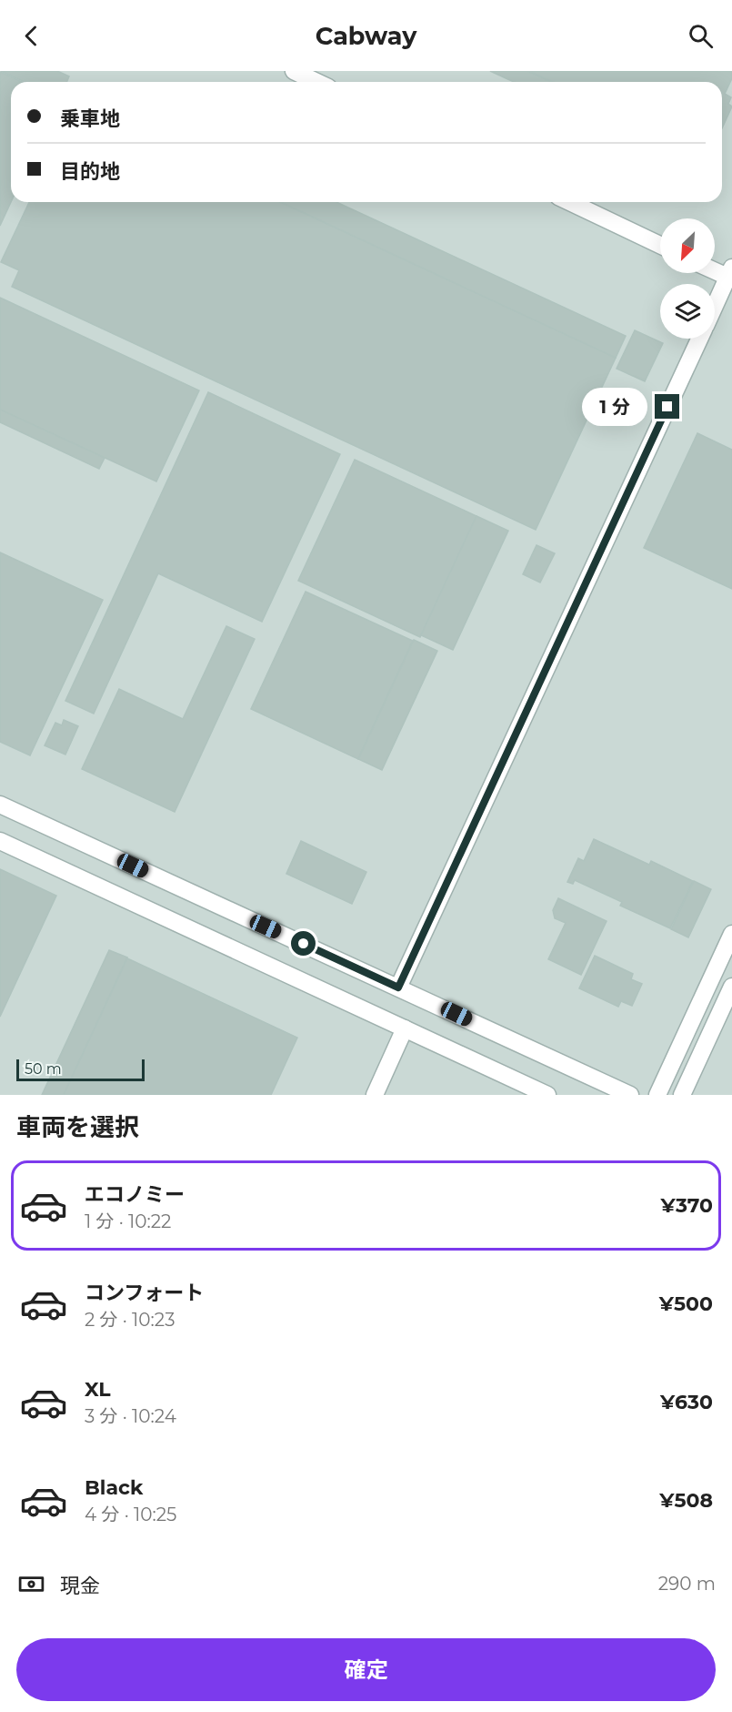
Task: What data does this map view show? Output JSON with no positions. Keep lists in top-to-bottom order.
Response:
{
  "scale_bar": "50 m",
  "north": "bottom left",
  "page": {
    "header": "Cabway",
    "banner": ["乗車地", "目的地"],
    "bubble": "1 分",
    "scale": "50 m",
    "heading": "車両を選択",
    "list": [
      {
        "name": "エコノミー",
        "note": "1 分 · 10:22",
        "value": "¥370"
      },
      {
        "name": "コンフォート",
        "note": "2 分 · 10:23",
        "value": "¥500"
      },
      {
        "name": "XL",
        "note": "3 分 · 10:24",
        "value": "¥630"
      },
      {
        "name": "Black",
        "note": "4 分 · 10:25",
        "value": "¥508"
      }
    ],
    "pay": ["現金", "290 m"],
    "buttons": "確定"
  }
}
